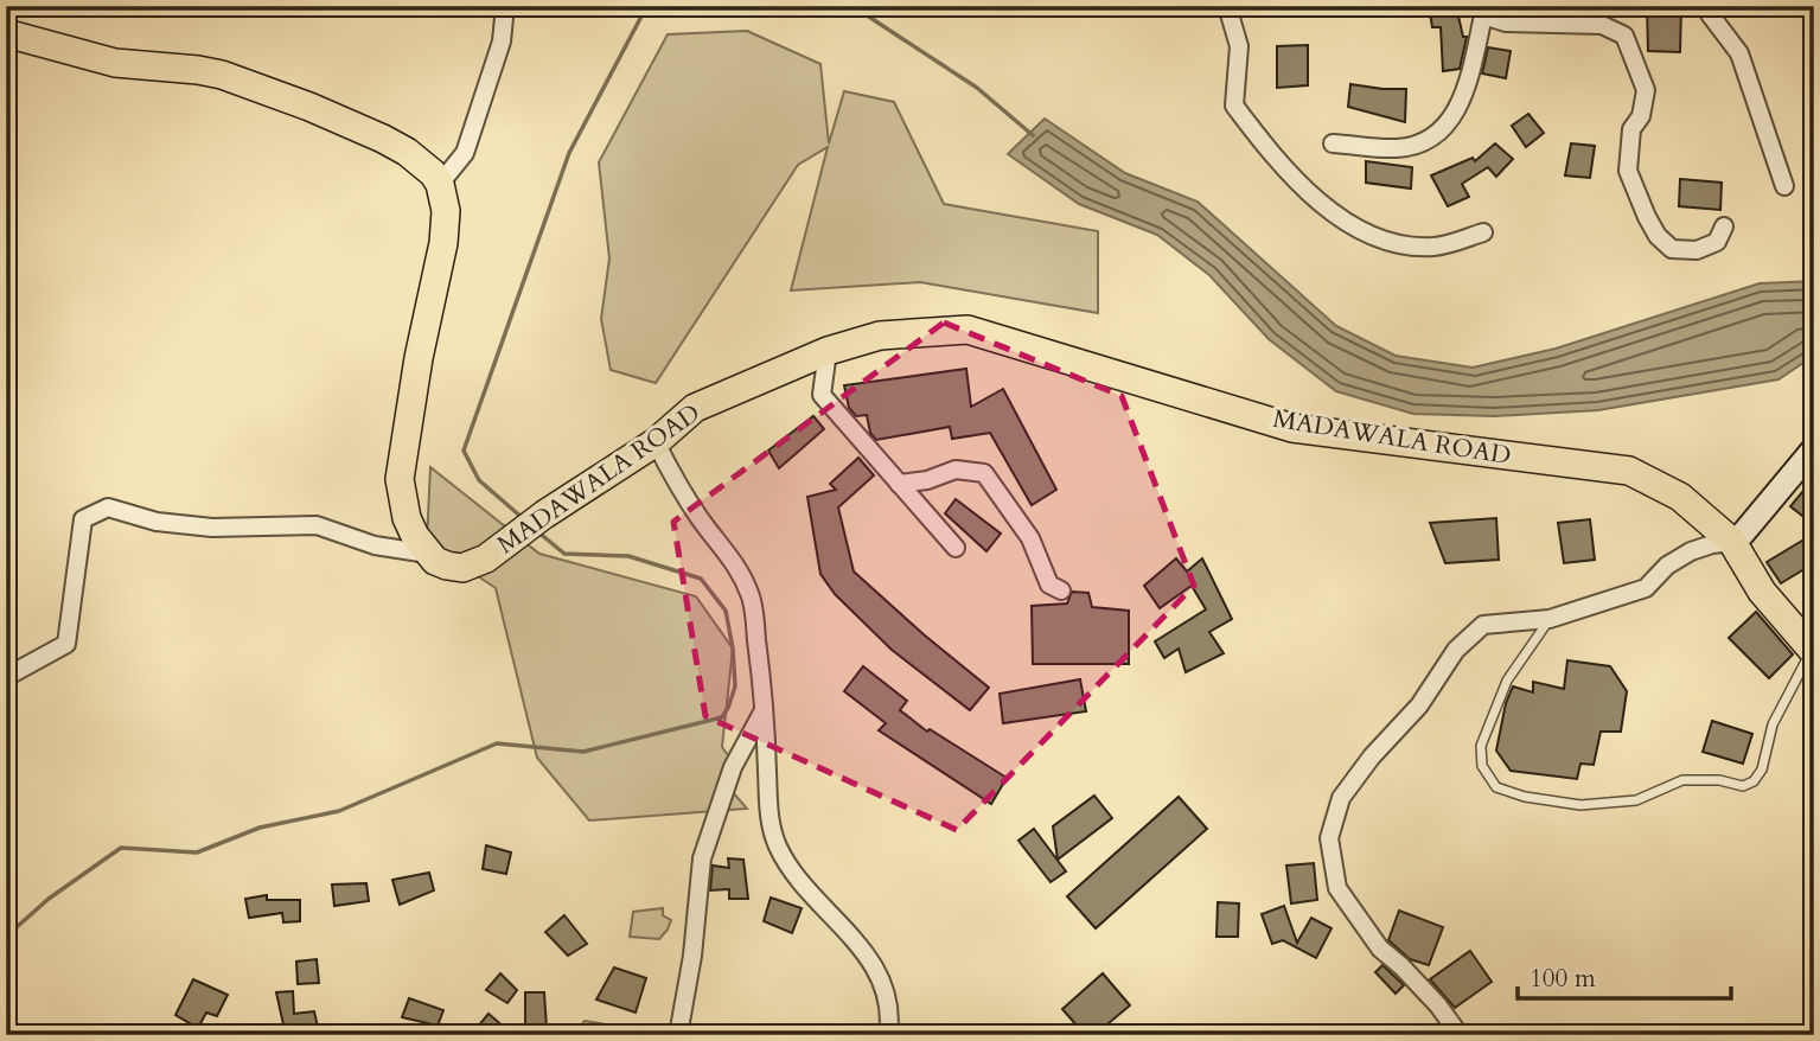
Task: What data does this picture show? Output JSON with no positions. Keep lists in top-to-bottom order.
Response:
{
  "streets": {
    "main road": ["MADAWALA ROAD"]
  },
  "scale_bar": "100 m"
}
